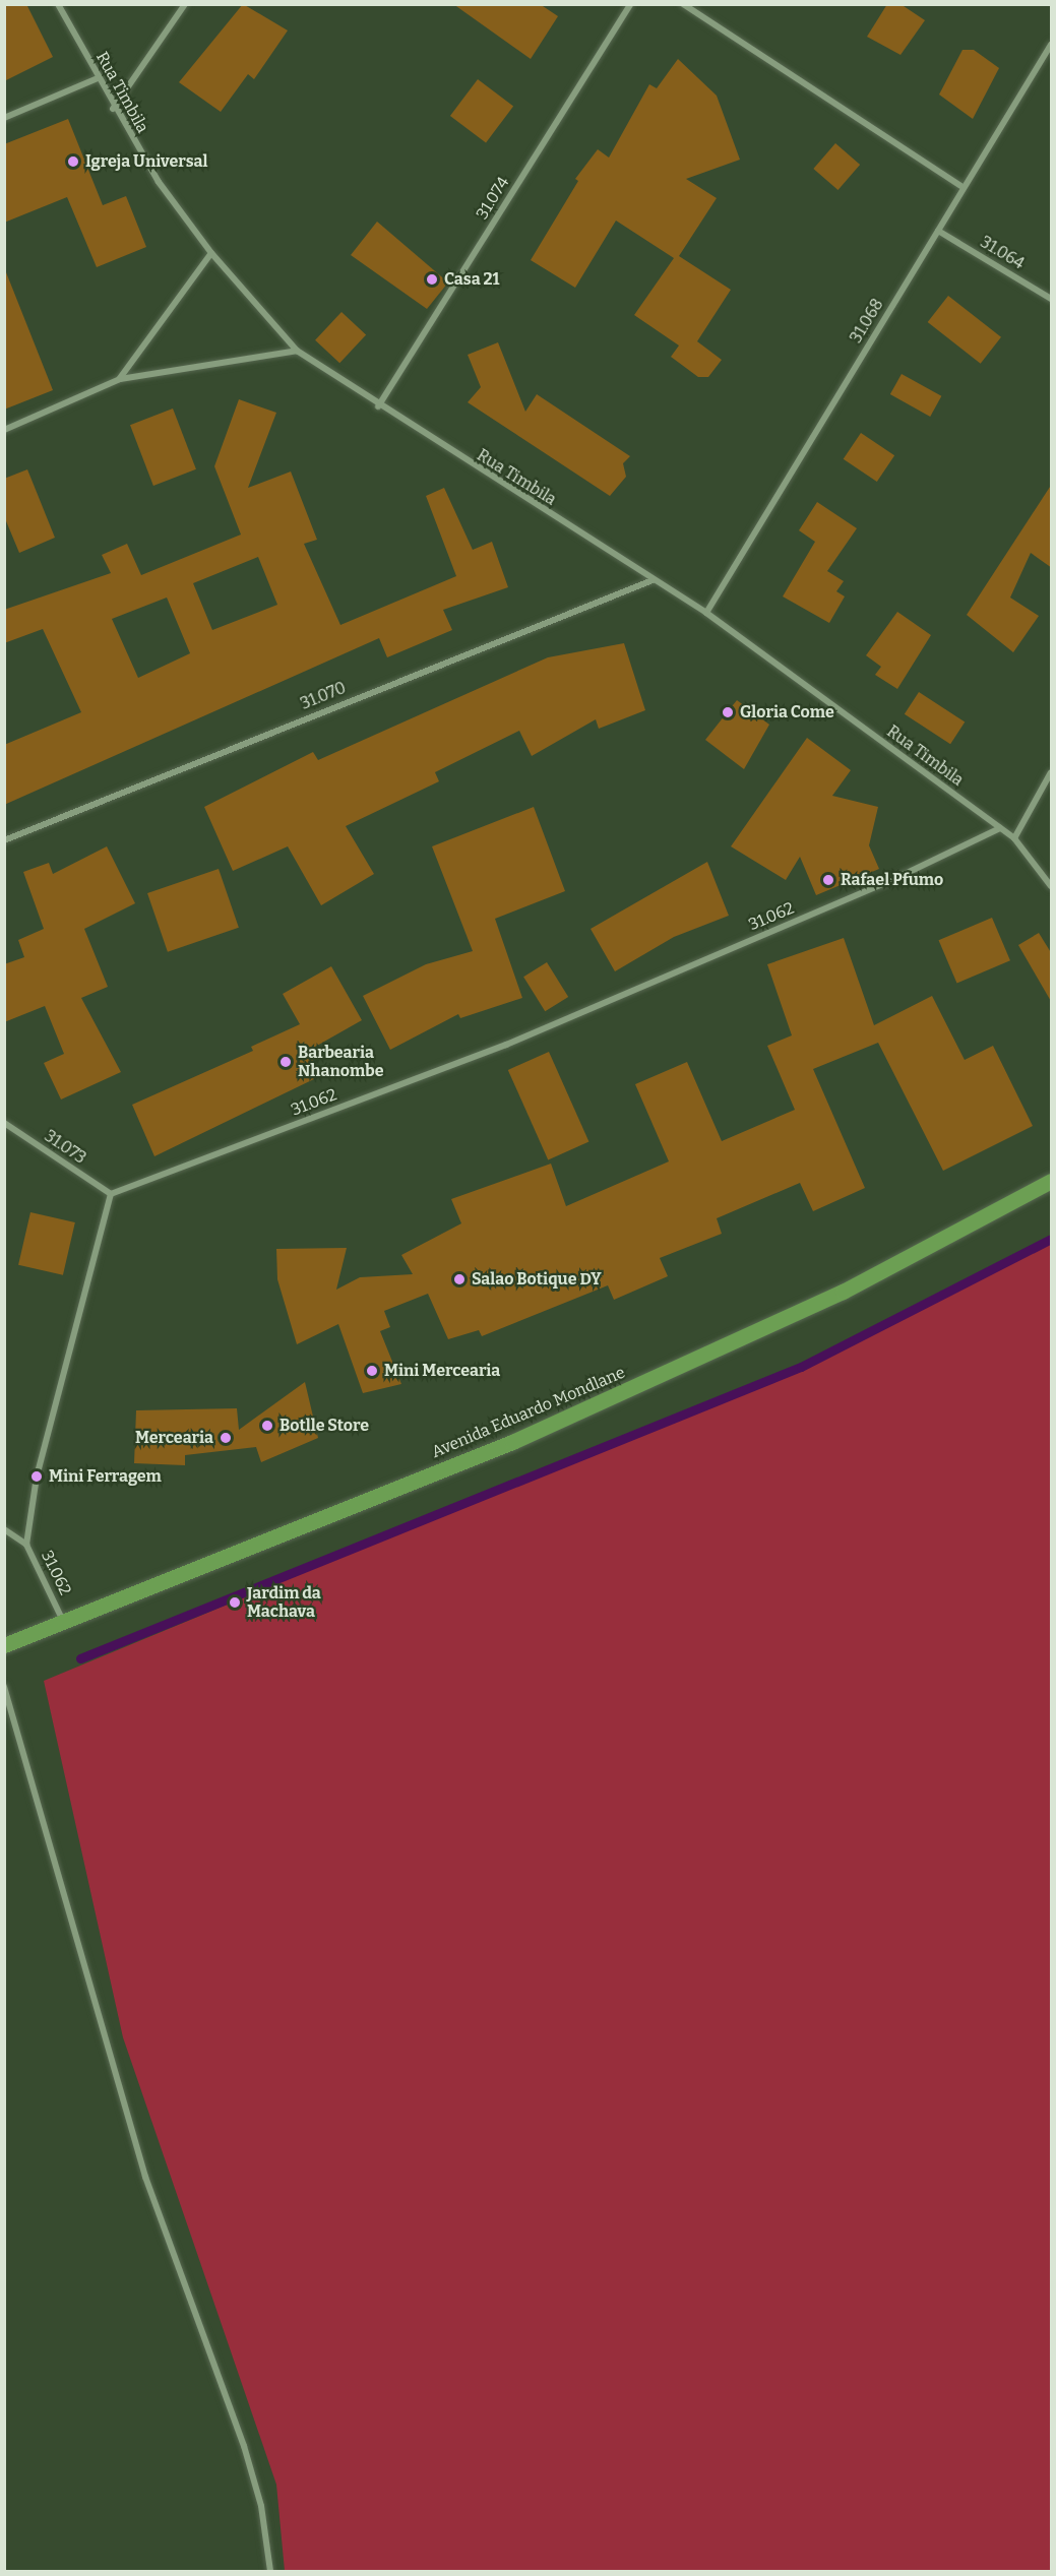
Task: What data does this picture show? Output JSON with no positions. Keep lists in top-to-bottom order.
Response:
{
  "streets": {
    "main road": ["Avenida Eduardo Mondlane"],
    "street": [
      "Rua Timbila",
      "31.074",
      "31.064",
      "31.068",
      "31.070",
      "31.062",
      "31.073"
    ]
  },
  "crossings": [
    ["Rua Timbila", "31.074"],
    ["Rua Timbila", "31.068"],
    ["Rua Timbila", "31.070"],
    ["Rua Timbila", "31.062"],
    ["31.064", "31.068"],
    ["31.062", "31.073"],
    ["31.062", "Avenida Eduardo Mondlane"]
  ],
  "places": [
    "Igreja Universal",
    "Casa 21",
    "Gloria Come",
    "Rafael Pfumo",
    "Barbearia Nhanombe",
    "Salao Botique DY",
    "Mini Mercearia",
    "Botlle Store",
    "Mercearia",
    "Mini Ferragem",
    "Jardim da Machava"
  ]
}
